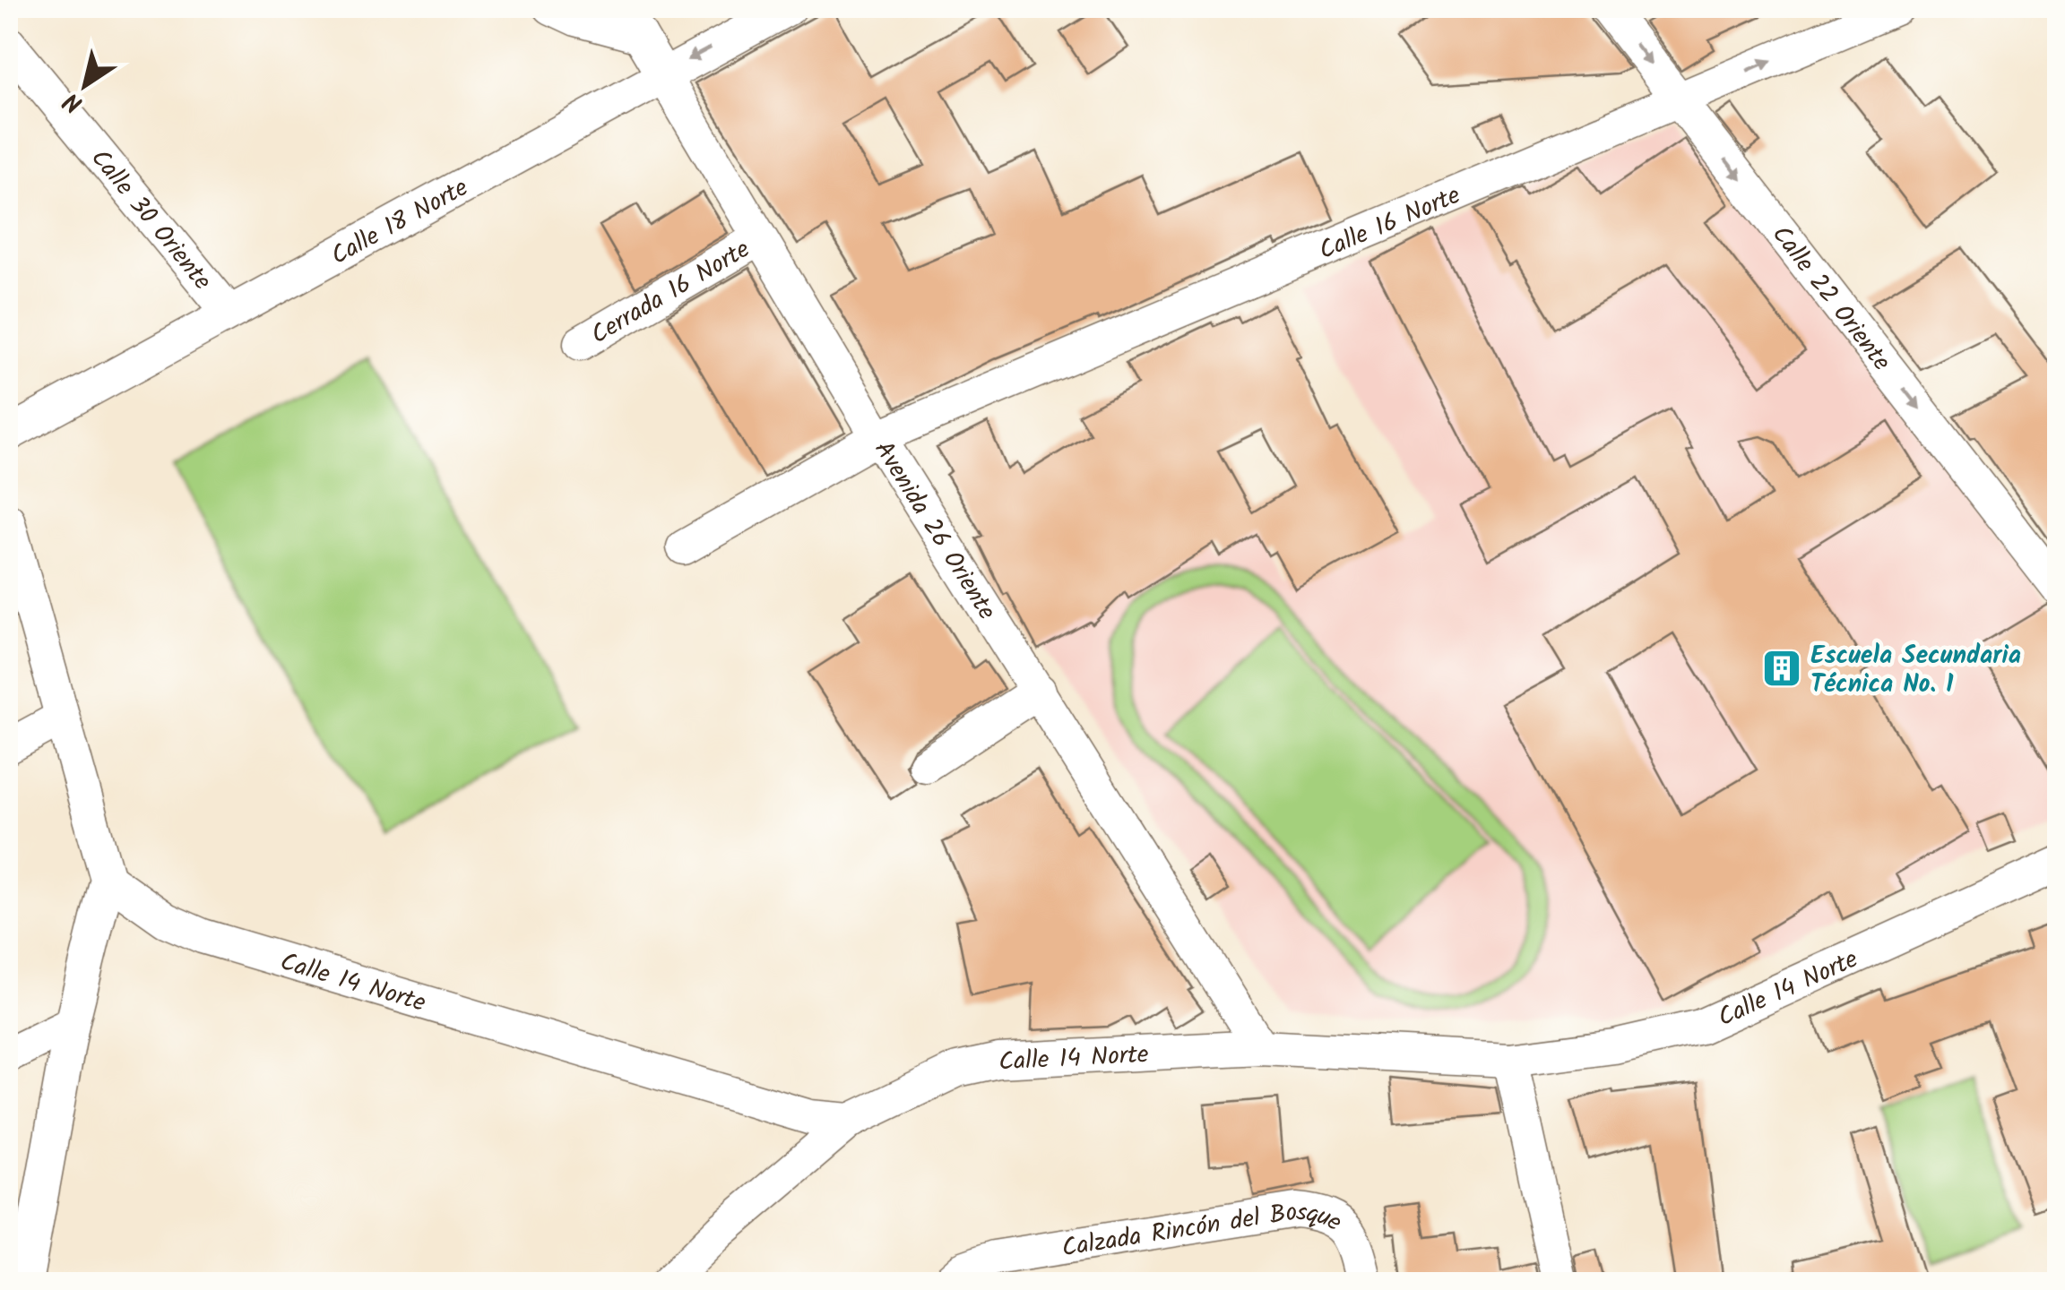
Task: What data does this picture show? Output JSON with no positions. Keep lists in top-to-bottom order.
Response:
{
  "streets": {
    "street": [
      "Calle 30 Oriente",
      "Calle 18 Norte",
      "Calle 16 Norte",
      "Cerrada 16 Norte",
      "Calle 22 Oriente",
      "Avenida 26 Oriente",
      "Calle 14 Norte",
      "Calzada Rincón del Bosque"
    ]
  },
  "crossings": [
    ["Calle 30 Oriente", "Calle 18 Norte"],
    ["Calle 18 Norte", "Avenida 26 Oriente"],
    ["Calle 16 Norte", "Calle 22 Oriente"],
    ["Calle 16 Norte", "Avenida 26 Oriente"],
    ["Cerrada 16 Norte", "Avenida 26 Oriente"],
    ["Avenida 26 Oriente", "Calle 14 Norte"]
  ],
  "one_way": ["Calle 22 Oriente"],
  "places": {
    "building": ["Escuela Secundaria Técnica No. 1"]
  },
  "north": "bottom left"
}
